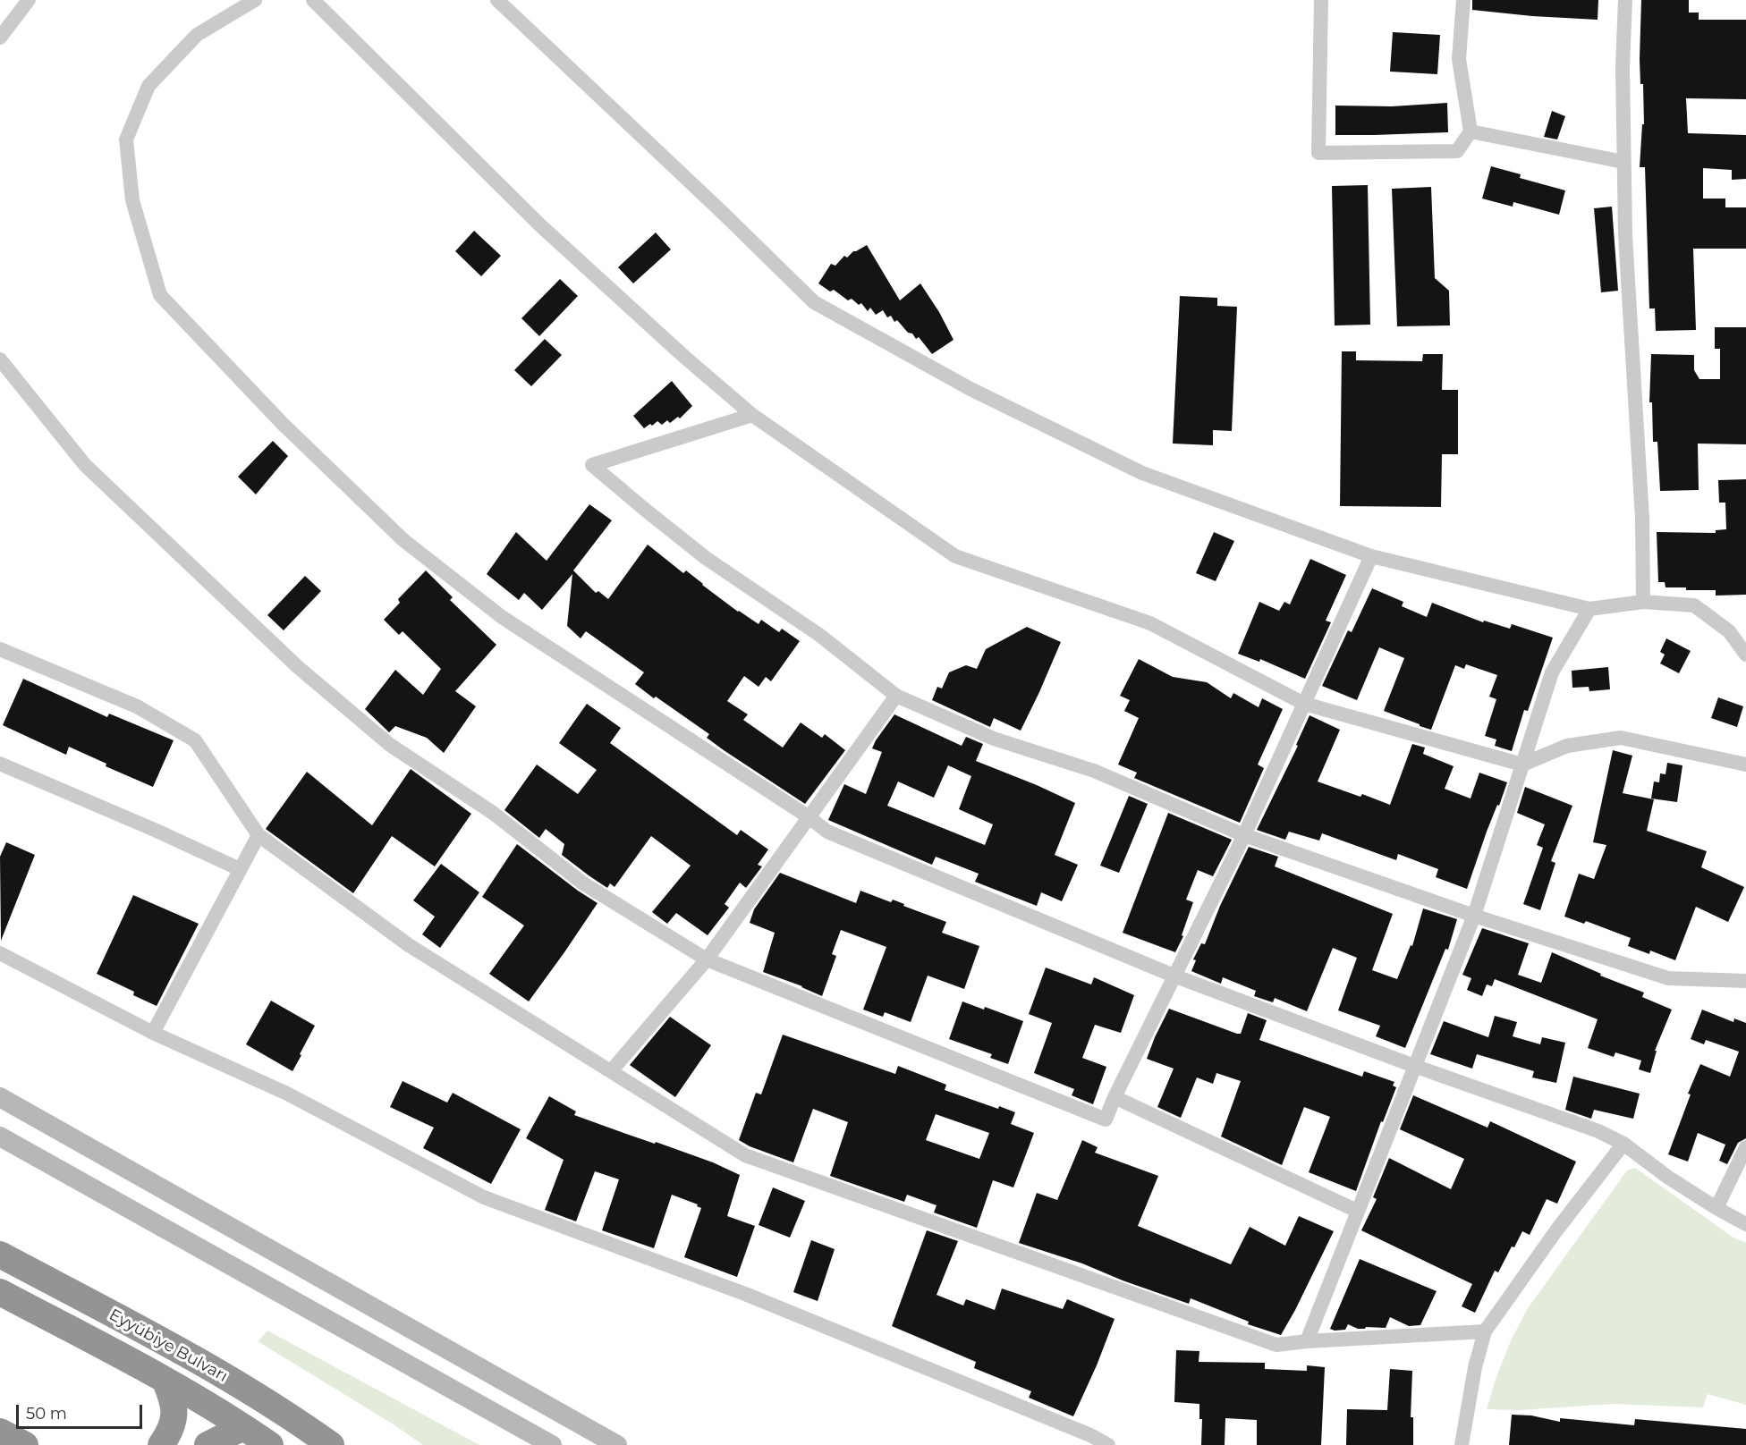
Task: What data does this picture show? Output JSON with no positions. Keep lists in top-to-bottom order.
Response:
{
  "streets": {
    "highway": ["Eyyübiye Bulvarı"]
  },
  "scale_bar": "50 m"
}
